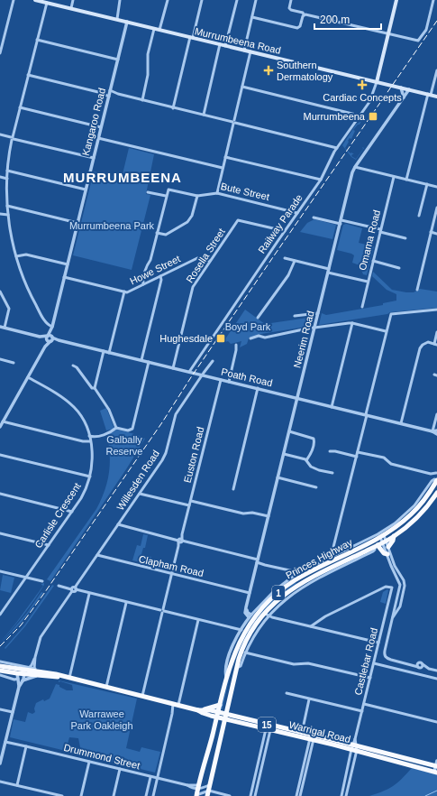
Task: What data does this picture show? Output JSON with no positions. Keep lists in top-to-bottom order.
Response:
{
  "streets": {
    "highway": [
      "Princes Highway",
      "1",
      "15",
      "Warrigal Road"
    ],
    "main road": ["Murrumbeena Road"],
    "street": [
      "Kangaroo Road",
      "Bute Street",
      "Railway Parade",
      "Omama Road",
      "Rosella Street",
      "Howe Street",
      "Neerim Road",
      "Poath Road",
      "Euston Road",
      "Willesden Road",
      "Carlisle Crescent",
      "Clapham Road",
      "Castlebar Road",
      "Drummond Street"
    ]
  },
  "crossings": [
    ["Murrumbeena Road", "Kangaroo Road"],
    ["Murrumbeena Road", "Railway Parade"],
    ["Murrumbeena Road", "Neerim Road"],
    ["Kangaroo Road", "Howe Street"],
    ["Kangaroo Road", "Poath Road"],
    ["Kangaroo Road", "Carlisle Crescent"],
    ["Bute Street", "Railway Parade"],
    ["Railway Parade", "Rosella Street"],
    ["Railway Parade", "Poath Road"],
    ["Rosella Street", "Howe Street"],
    ["Rosella Street", "Poath Road"],
    ["Neerim Road", "Poath Road"],
    ["Neerim Road", "Clapham Road"],
    ["Poath Road", "Euston Road"],
    ["Poath Road", "Willesden Road"],
    ["Euston Road", "Clapham Road"],
    ["Euston Road", "Warrigal Road"],
    ["Willesden Road", "Clapham Road"],
    ["Willesden Road", "Warrigal Road"],
    ["Princes Highway", "Warrigal Road"],
    ["Princes Highway", "Drummond Street"],
    ["Castlebar Road", "Warrigal Road"]
  ],
  "districts": ["MURRUMBEENA"],
  "parks": [
    "Murrumbeena Park",
    "Boyd Park",
    "Galbally Reserve",
    "Warrawee Park Oakleigh"
  ],
  "places": {
    "health": ["Southern Dermatology", "Cardiac Concepts"],
    "transit": ["Murrumbeena", "Hughesdale"]
  },
  "scale_bar": "200 m"
}
